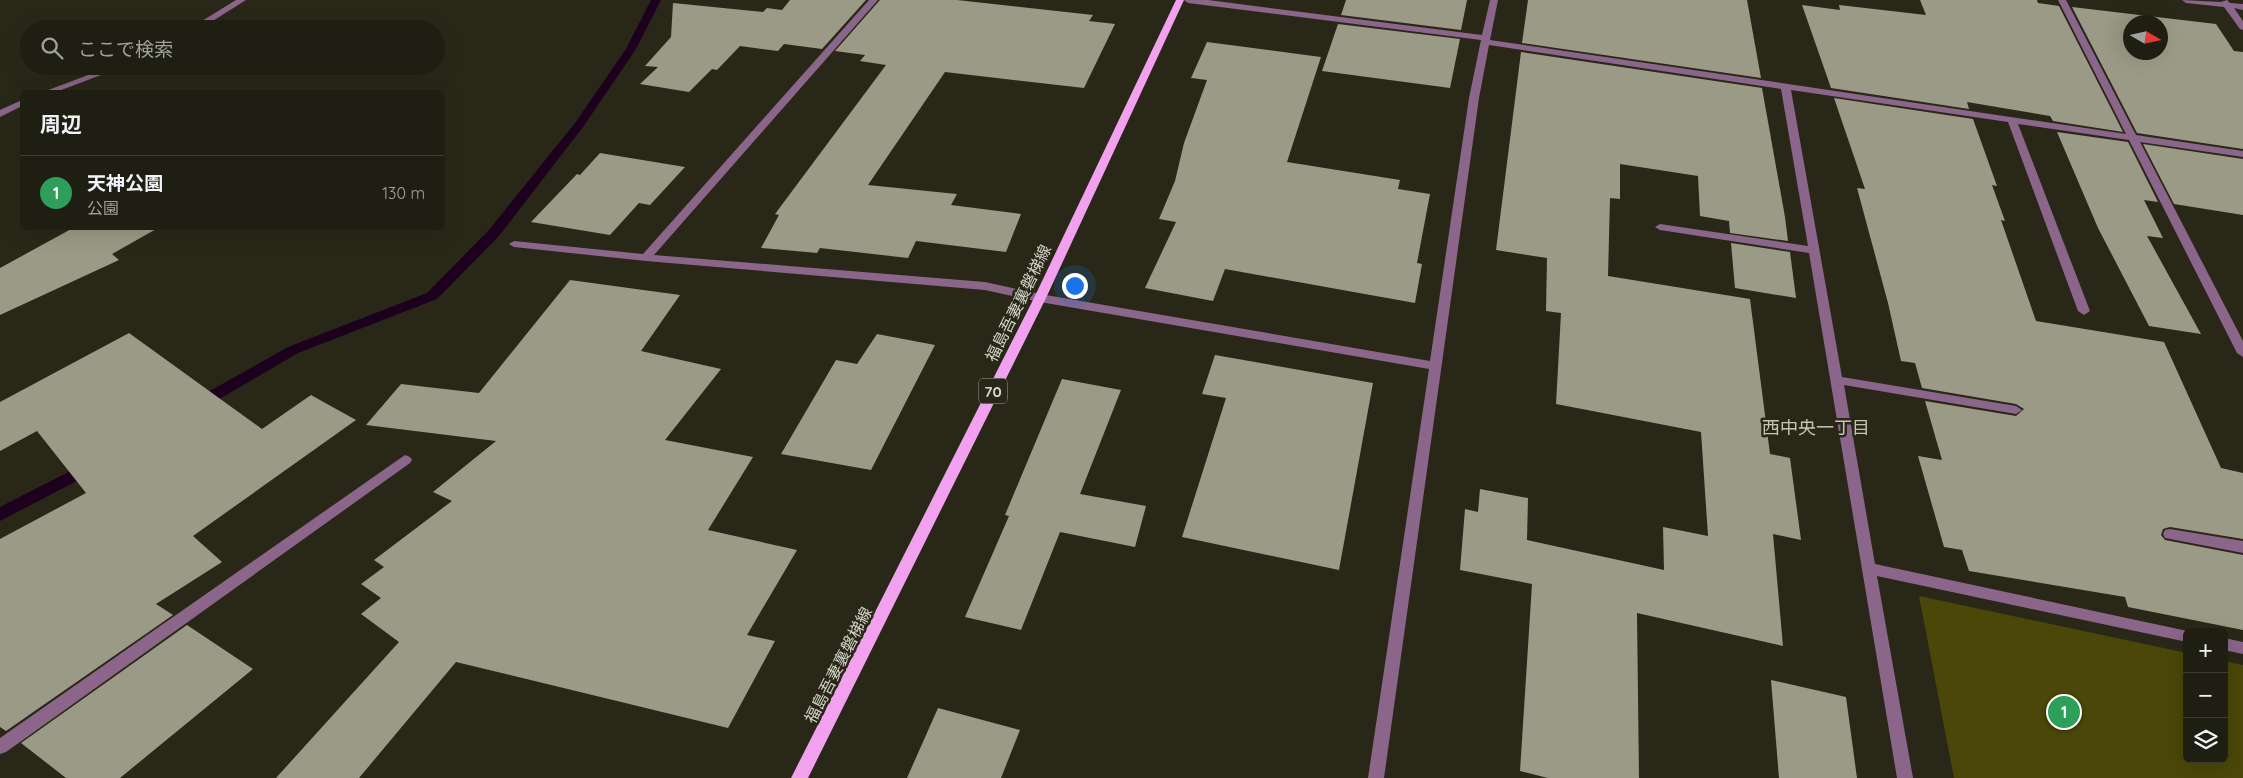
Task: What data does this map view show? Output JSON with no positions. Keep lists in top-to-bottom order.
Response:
{
  "streets": {
    "main road": ["福島吾妻裏磐梯線", "70"]
  },
  "districts": ["西中央一丁目"],
  "north": "right",
  "page": {
    "search": "ここで検索",
    "heading": "周辺",
    "list": [
      {
        "mark": "1",
        "name": "天神公園",
        "note": "公園",
        "value": "130 m"
      }
    ],
    "map_buttons": ["+", "−"],
    "pins": "1"
  }
}
